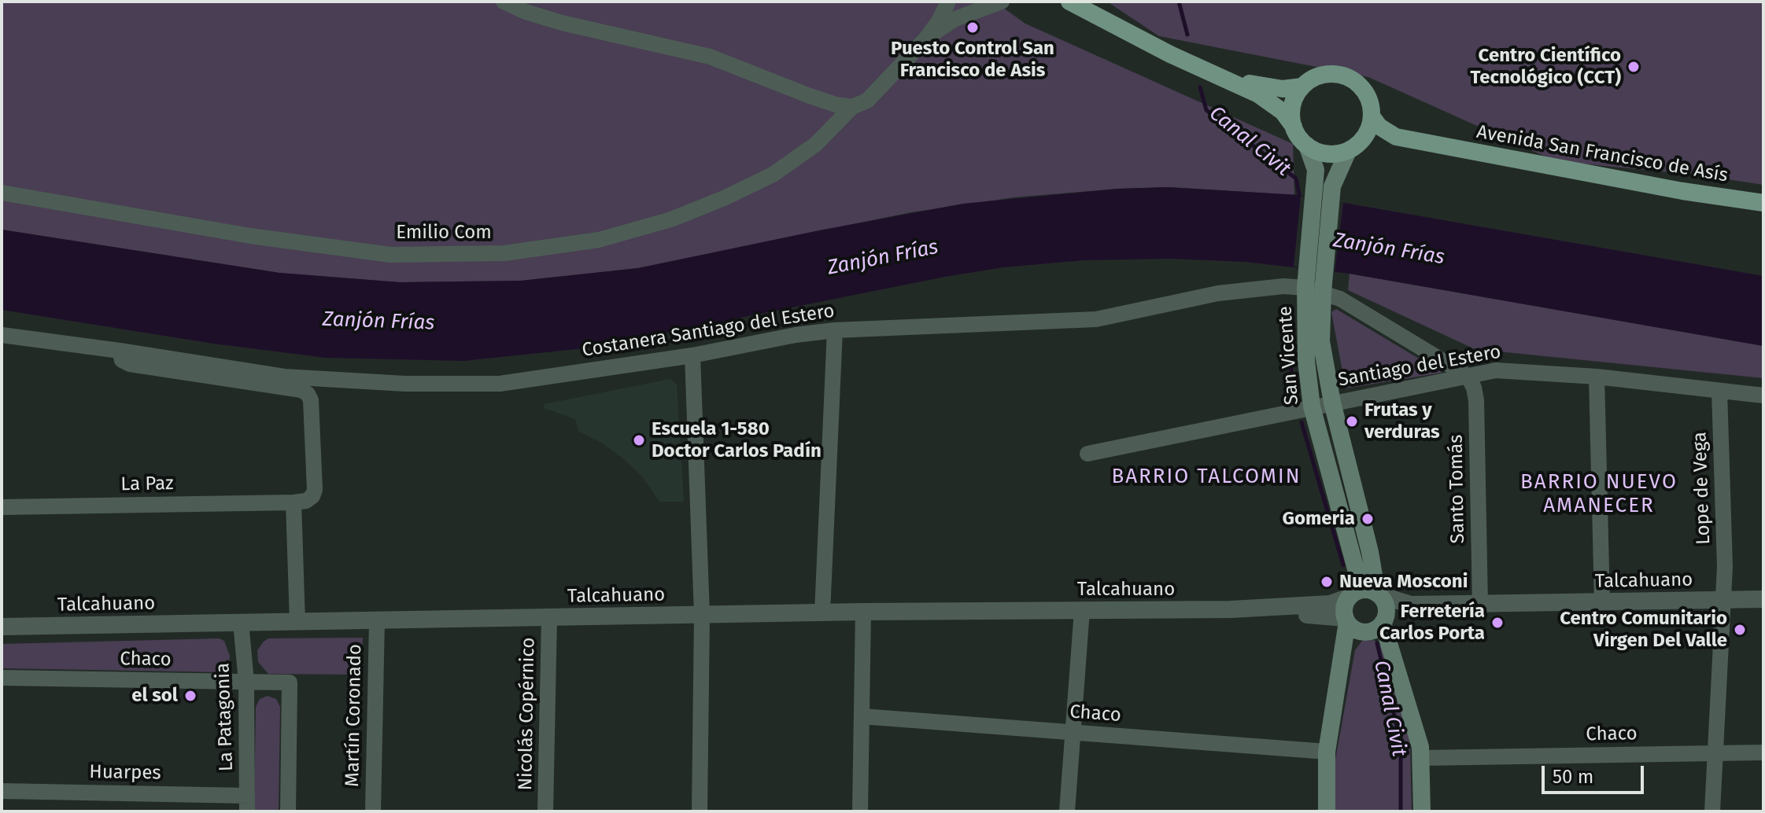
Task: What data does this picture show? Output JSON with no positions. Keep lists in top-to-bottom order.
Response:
{
  "streets": {
    "main road": ["Avenida San Francisco de Asís", "San Vicente"],
    "street": [
      "Emilio Com",
      "Costanera Santiago del Estero",
      "Santiago del Estero",
      "La Paz",
      "Lope de Vega",
      "Santo Tomás",
      "Talcahuano",
      "Chaco",
      "Nicolás Copérnico",
      "Martín Coronado",
      "La Patagonia",
      "Huarpes"
    ]
  },
  "crossings": [
    ["Avenida San Francisco de Asís", "San Vicente"],
    ["Costanera Santiago del Estero", "San Vicente"],
    ["Costanera Santiago del Estero", "Santiago del Estero"],
    ["Costanera Santiago del Estero", "La Paz"],
    ["Costanera Santiago del Estero", "Santo Tomás"],
    ["San Vicente", "Santiago del Estero"],
    ["San Vicente", "Talcahuano"],
    ["Santiago del Estero", "Lope de Vega"],
    ["Santiago del Estero", "Santo Tomás"],
    ["Lope de Vega", "Talcahuano"],
    ["Lope de Vega", "Chaco"],
    ["Santo Tomás", "Talcahuano"],
    ["Talcahuano", "Nicolás Copérnico"],
    ["Talcahuano", "Martín Coronado"],
    ["Talcahuano", "La Patagonia"],
    ["Chaco", "La Patagonia"],
    ["La Patagonia", "Huarpes"]
  ],
  "districts": ["BARRIO TALCOMIN", "BARRIO NUEVO AMANECER"],
  "water": ["Canal Civit", "Zanjón Frías"],
  "places": [
    "Puesto Control San Francisco de Asis",
    "Centro Científico Tecnológico (CCT)",
    "Frutas y verduras",
    "Escuela 1-580 Doctor Carlos Padín",
    "Gomeria",
    "Nueva Mosconi",
    "Ferretería Carlos Porta",
    "Centro Comunitario Virgen Del Valle",
    "el sol"
  ],
  "scale_bar": "50 m"
}
